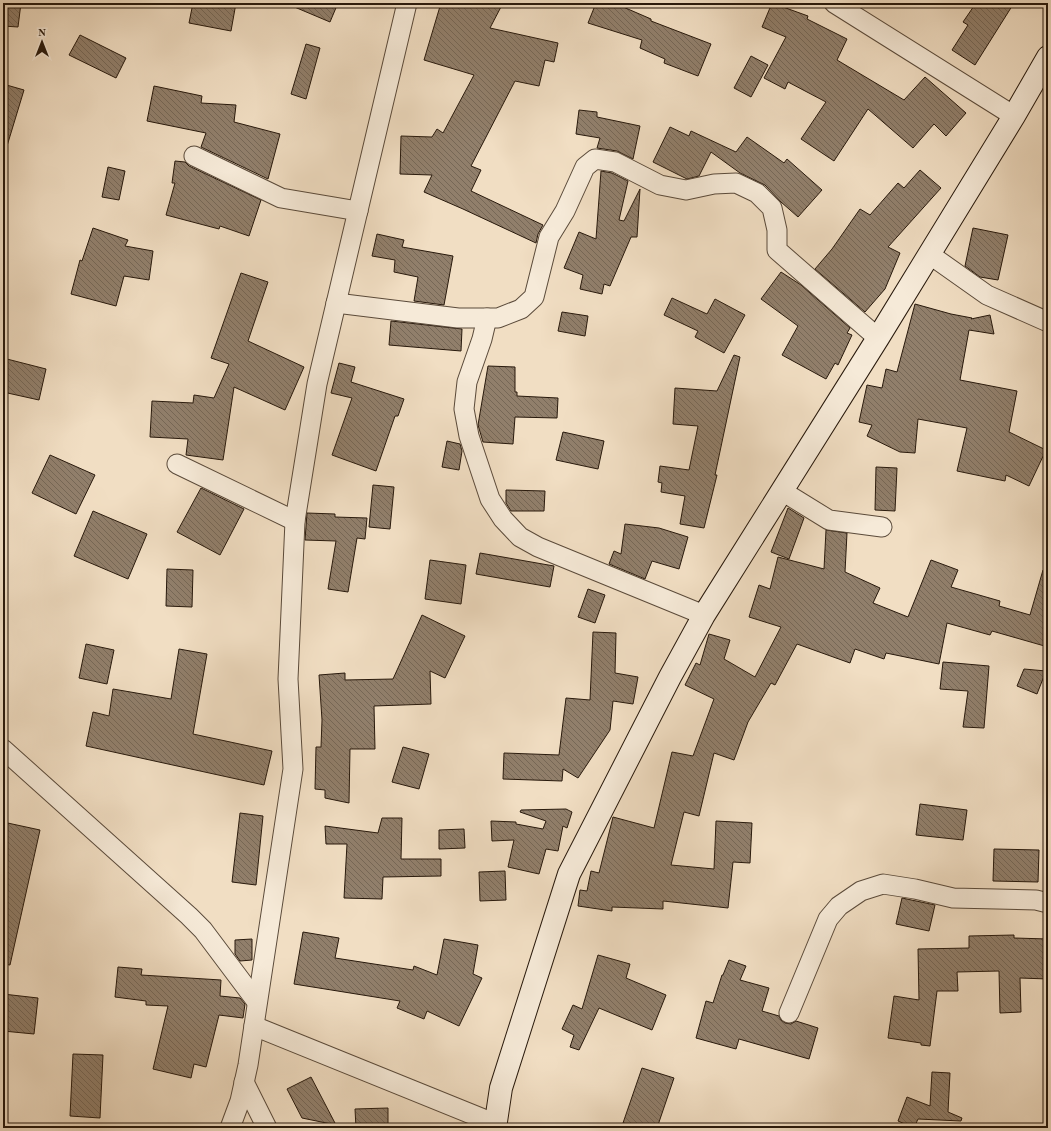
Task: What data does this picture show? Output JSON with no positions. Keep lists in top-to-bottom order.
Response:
{
  "north": "top"
}
